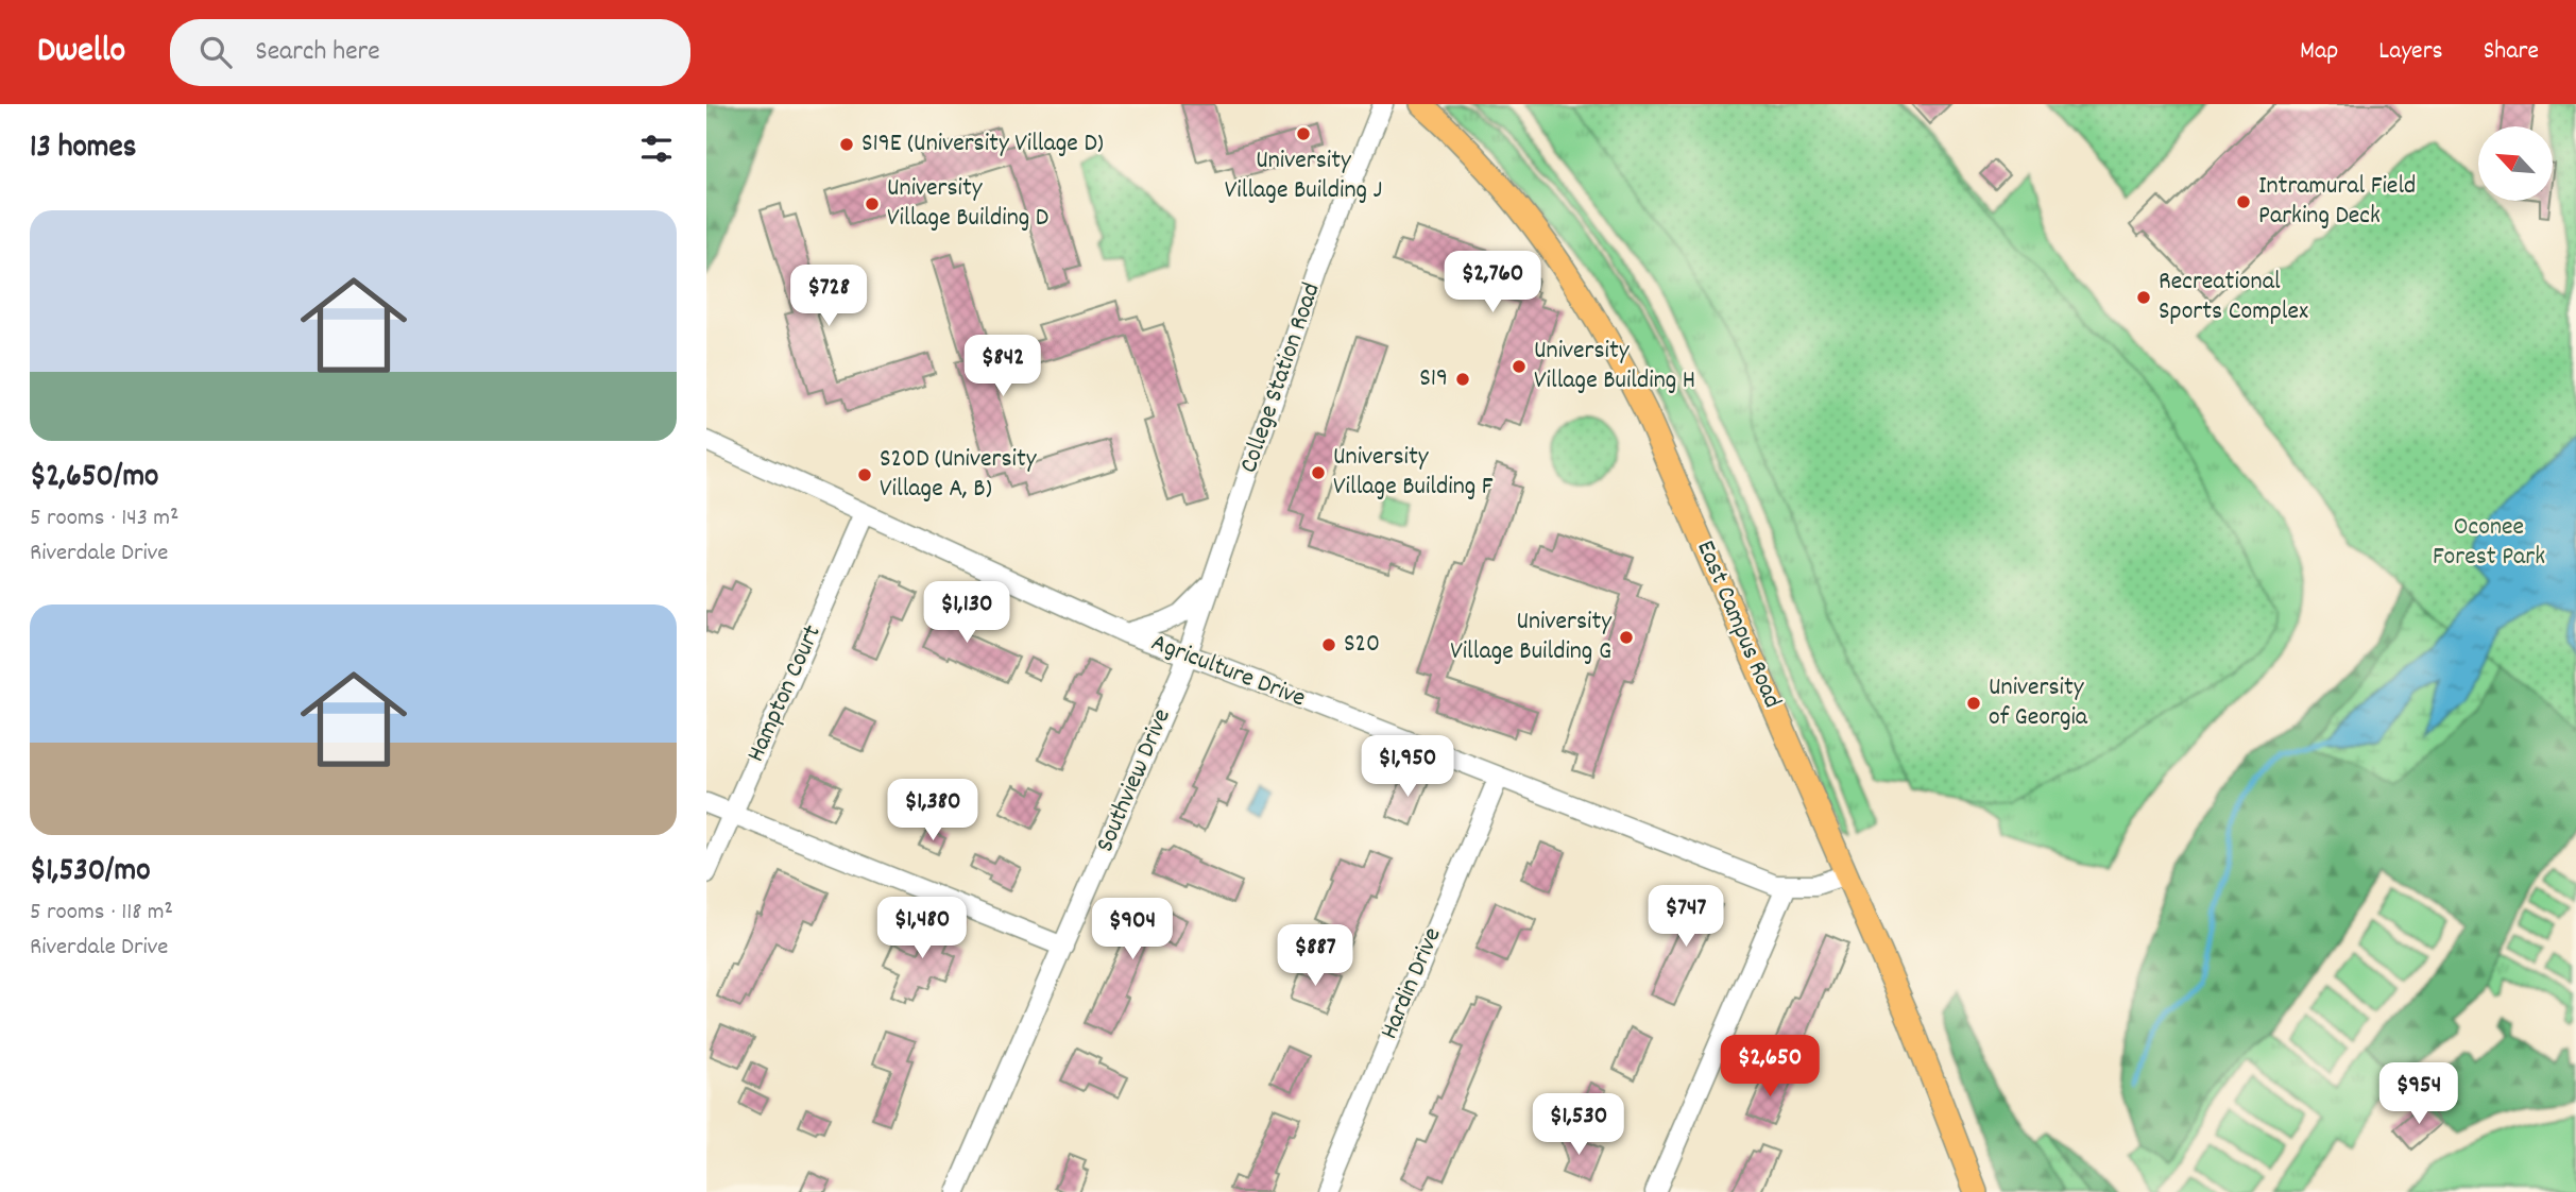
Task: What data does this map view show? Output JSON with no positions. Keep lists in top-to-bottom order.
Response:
{
  "streets": {
    "main road": ["East Campus Road"],
    "street": [
      "College Station Road",
      "Agriculture Drive",
      "Hampton Court",
      "Southview Drive",
      "Hardin Drive"
    ]
  },
  "crossings": [
    ["College Station Road", "Agriculture Drive"],
    ["College Station Road", "Southview Drive"],
    ["East Campus Road", "Agriculture Drive"],
    ["Agriculture Drive", "Hampton Court"],
    ["Agriculture Drive", "Southview Drive"],
    ["Agriculture Drive", "Hardin Drive"]
  ],
  "parks": ["Oconee Forest Park"],
  "places": [
    "University Village Building J",
    "S19E (University Village D)",
    "Intramural Field Parking Deck",
    "University Village Building D",
    "Recreational Sports Complex",
    "University Village Building H",
    "S19",
    "University Village Building F",
    "S20D (University Village A, B)",
    "University Village Building G",
    "S20",
    "University of Georgia"
  ],
  "north": "top left",
  "page": {
    "header": "Dwello",
    "search": "Search here",
    "nav": ["Map", "Layers", "Share"],
    "heading": "13 homes",
    "list": [
      {
        "name": "$2,650/mo",
        "note": "5 rooms · 143 m² · Riverdale Drive"
      },
      {
        "name": "$1,530/mo",
        "note": "5 rooms · 118 m² · Riverdale Drive"
      }
    ],
    "price": [
      "$2,760",
      "$728",
      "$842",
      "$1,130",
      "$1,950",
      "$1,380",
      "$747",
      "$1,480",
      "$904",
      "$887",
      "$2,650",
      "$954",
      "$1,530"
    ]
  }
}
